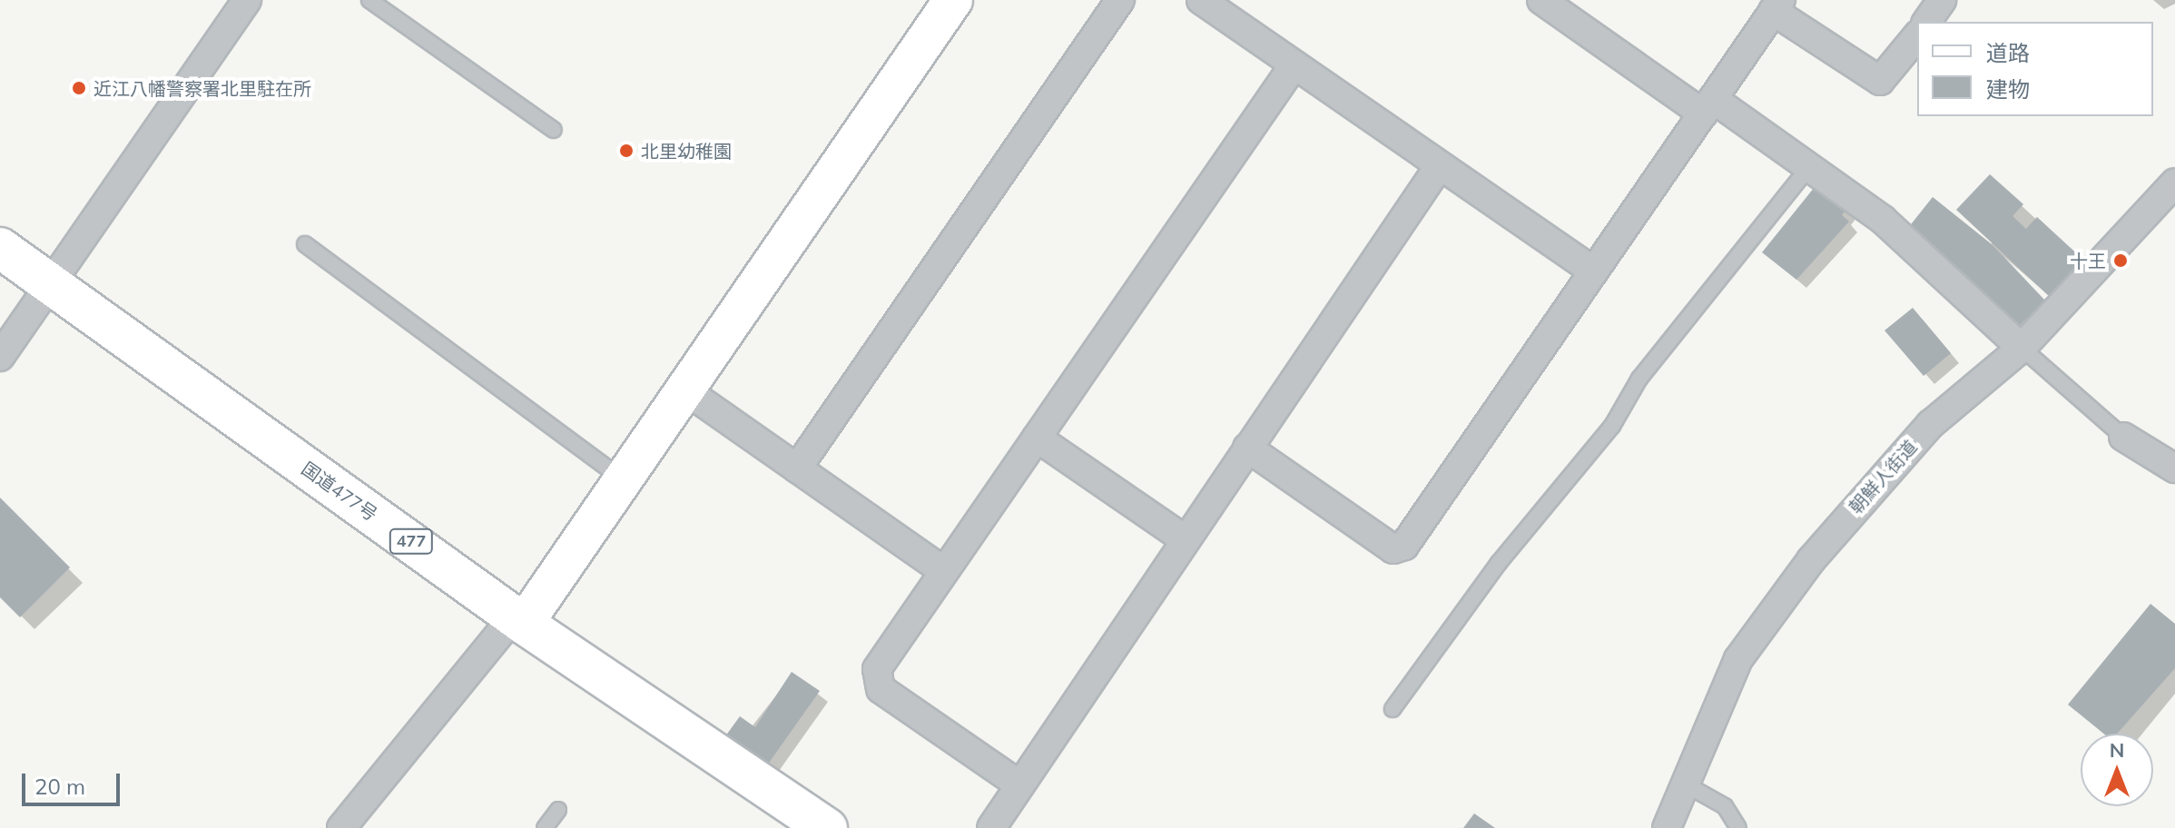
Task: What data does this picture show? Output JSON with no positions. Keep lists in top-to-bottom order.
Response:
{
  "streets": {
    "highway": ["国道477号", "477"],
    "street": ["朝鮮人街道"]
  },
  "places": ["近江八幡警察署北里駐在所", "北里幼稚園", "十王"],
  "legend": ["道路", "建物"],
  "scale_bar": "20 m",
  "north": "top"
}
